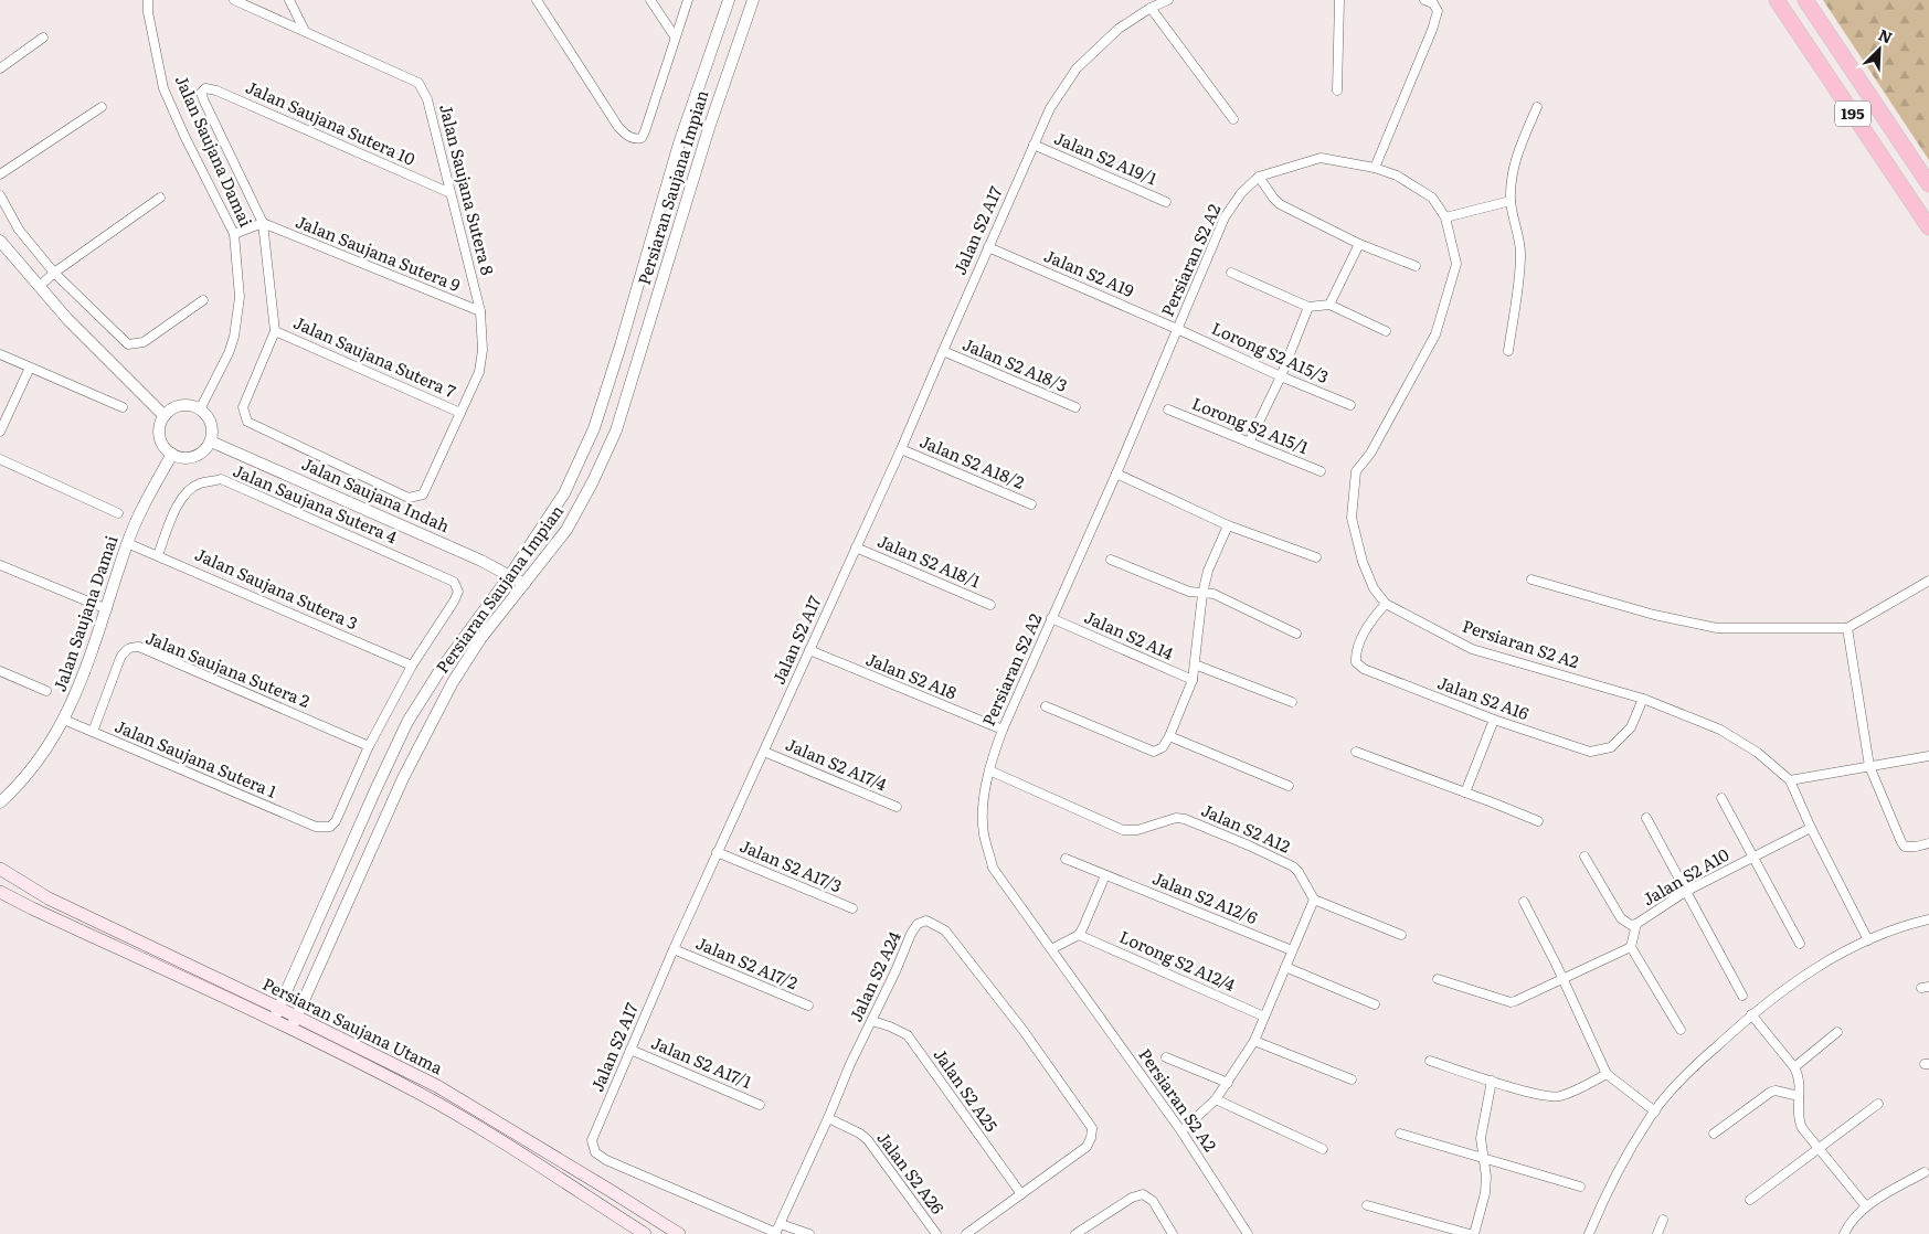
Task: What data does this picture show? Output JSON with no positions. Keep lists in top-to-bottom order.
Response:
{
  "streets": {
    "highway": ["195"],
    "main road": ["Persiaran Saujana Utama"],
    "street": [
      "Jalan Saujana Sutera 10",
      "Jalan Saujana Damai",
      "Jalan S2 A19/1",
      "Persiaran Saujana Impian",
      "Jalan Saujana Sutera 8",
      "Jalan S2 A17",
      "Jalan Saujana Sutera 9",
      "Persiaran S2 A2",
      "Jalan S2 A19",
      "Lorong S2 A15/3",
      "Jalan Saujana Sutera 7",
      "Jalan S2 A18/3",
      "Lorong S2 A15/1",
      "Jalan S2 A18/2",
      "Jalan Saujana Indah",
      "Jalan Saujana Sutera 4",
      "Jalan S2 A18/1",
      "Jalan Saujana Sutera 3",
      "Jalan S2 A14",
      "Jalan Saujana Sutera 2",
      "Jalan S2 A18",
      "Jalan S2 A16",
      "Jalan Saujana Sutera 1",
      "Jalan S2 A17/4",
      "Jalan S2 A12",
      "Jalan S2 A17/3",
      "Jalan S2 A10",
      "Jalan S2 A12/6",
      "Lorong S2 A12/4",
      "Jalan S2 A17/2",
      "Jalan S2 A24",
      "Jalan S2 A17/1",
      "Jalan S2 A25",
      "Jalan S2 A26"
    ]
  },
  "crossings": [
    ["Jalan Saujana Sutera 10", "Jalan Saujana Sutera 8"],
    ["Jalan Saujana Sutera 10", "Jalan Saujana Sutera 9"],
    ["Jalan Saujana Damai", "Jalan Saujana Indah"],
    ["Jalan Saujana Damai", "Jalan Saujana Sutera 3"],
    ["Jalan Saujana Damai", "Jalan Saujana Sutera 1"],
    ["Jalan S2 A19/1", "Jalan S2 A17"],
    ["Persiaran Saujana Impian", "Jalan Saujana Indah"],
    ["Persiaran Saujana Impian", "Persiaran Saujana Utama"],
    ["Jalan Saujana Sutera 8", "Jalan Saujana Sutera 9"],
    ["Jalan Saujana Sutera 8", "Jalan Saujana Sutera 7"],
    ["Jalan S2 A17", "Jalan S2 A19"],
    ["Jalan S2 A17", "Jalan S2 A18/3"],
    ["Jalan S2 A17", "Jalan S2 A18/2"],
    ["Jalan S2 A17", "Jalan S2 A18/1"],
    ["Jalan S2 A17", "Jalan S2 A18"],
    ["Jalan S2 A17", "Jalan S2 A17/4"],
    ["Jalan S2 A17", "Jalan S2 A17/3"],
    ["Jalan S2 A17", "Jalan S2 A17/2"],
    ["Jalan S2 A17", "Jalan S2 A24"],
    ["Jalan S2 A17", "Jalan S2 A17/1"],
    ["Persiaran S2 A2", "Jalan S2 A19"],
    ["Persiaran S2 A2", "Lorong S2 A15/3"],
    ["Persiaran S2 A2", "Jalan S2 A14"],
    ["Persiaran S2 A2", "Jalan S2 A18"],
    ["Persiaran S2 A2", "Jalan S2 A16"],
    ["Persiaran S2 A2", "Jalan S2 A12"],
    ["Persiaran S2 A2", "Jalan S2 A10"],
    ["Jalan S2 A19", "Lorong S2 A15/3"],
    ["Jalan Saujana Sutera 4", "Jalan Saujana Sutera 3"],
    ["Jalan Saujana Sutera 2", "Jalan Saujana Sutera 1"],
    ["Jalan S2 A24", "Jalan S2 A25"],
    ["Jalan S2 A24", "Jalan S2 A26"]
  ],
  "north": "top right"
}
